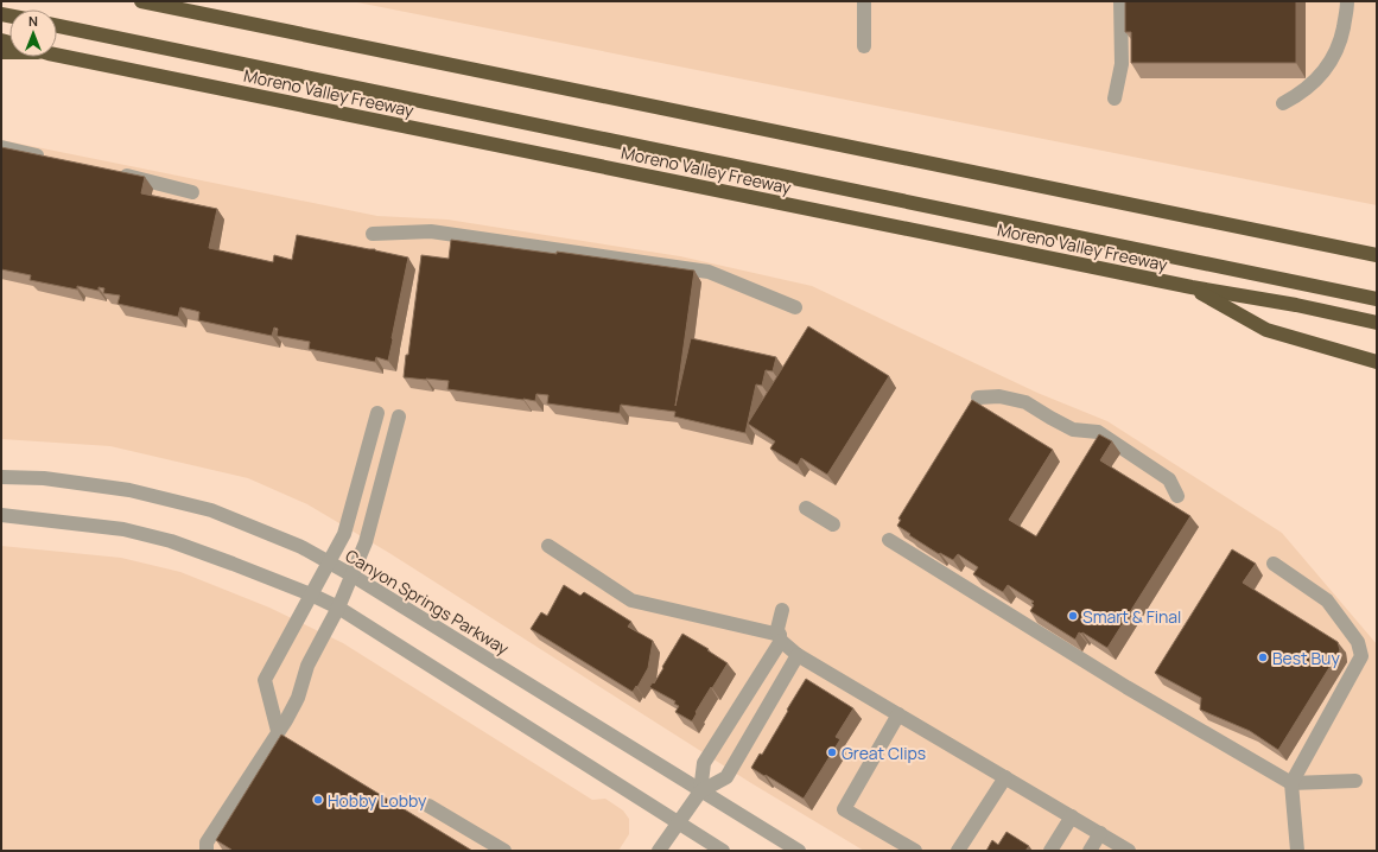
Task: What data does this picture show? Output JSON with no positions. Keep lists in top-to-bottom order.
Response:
{
  "streets": {
    "highway": ["Moreno Valley Freeway"],
    "street": ["Canyon Springs Parkway"]
  },
  "places": [
    "Smart & Final",
    "Best Buy",
    "Great Clips",
    "Hobby Lobby"
  ],
  "north": "top"
}
